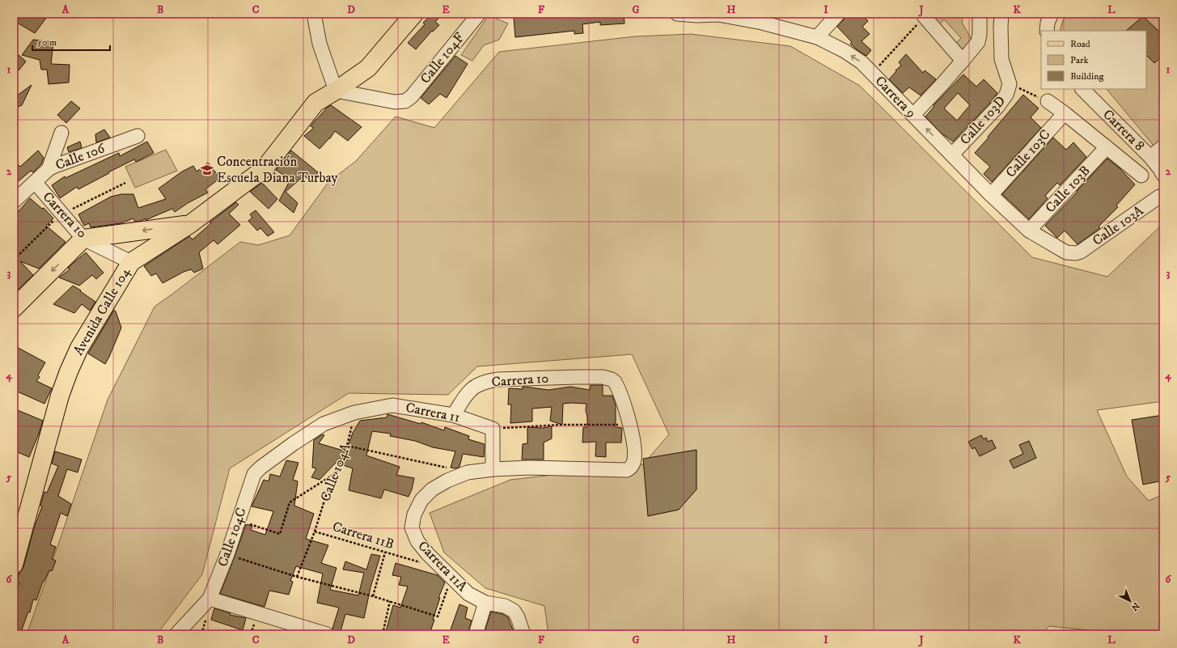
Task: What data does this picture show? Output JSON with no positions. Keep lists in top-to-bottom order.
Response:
{
  "streets": {
    "main road": ["Avenida Calle 104"],
    "street": [
      "Calle 104F",
      "Carrera 9",
      "Calle 103D",
      "Carrera 8",
      "Calle 103C",
      "Calle 106",
      "Calle 103B",
      "Carrera 10",
      "Calle 103A",
      "Carrera 11",
      "Calle 104C",
      "Carrera 11A"
    ],
    "path": ["Calle 104A", "Carrera 11B"]
  },
  "crossings": [
    ["Calle 104F", "Avenida Calle 104"],
    ["Carrera 9", "Calle 103D"],
    ["Carrera 9", "Calle 103C"],
    ["Carrera 9", "Calle 103B"],
    ["Carrera 9", "Calle 103A"],
    ["Calle 106", "Carrera 10"],
    ["Carrera 10", "Avenida Calle 104"],
    ["Carrera 10", "Carrera 11"],
    ["Carrera 10", "Carrera 11A"],
    ["Carrera 11", "Calle 104A"],
    ["Carrera 11", "Calle 104C"],
    ["Calle 104A", "Carrera 11B"],
    ["Carrera 11B", "Carrera 11A"]
  ],
  "places": {
    "school or university": ["Concentración Escuela Diana Turbay"]
  },
  "legend": ["Road", "Park", "Building"],
  "scale_bar": "50 m",
  "north": "bottom right",
  "grid": {
    "columns": [
      "A",
      "B",
      "C",
      "D",
      "E",
      "F",
      "G",
      "H",
      "I",
      "J",
      "K",
      "L"
    ],
    "rows": [
      "1",
      "2",
      "3",
      "4",
      "5",
      "6"
    ]
  }
}
